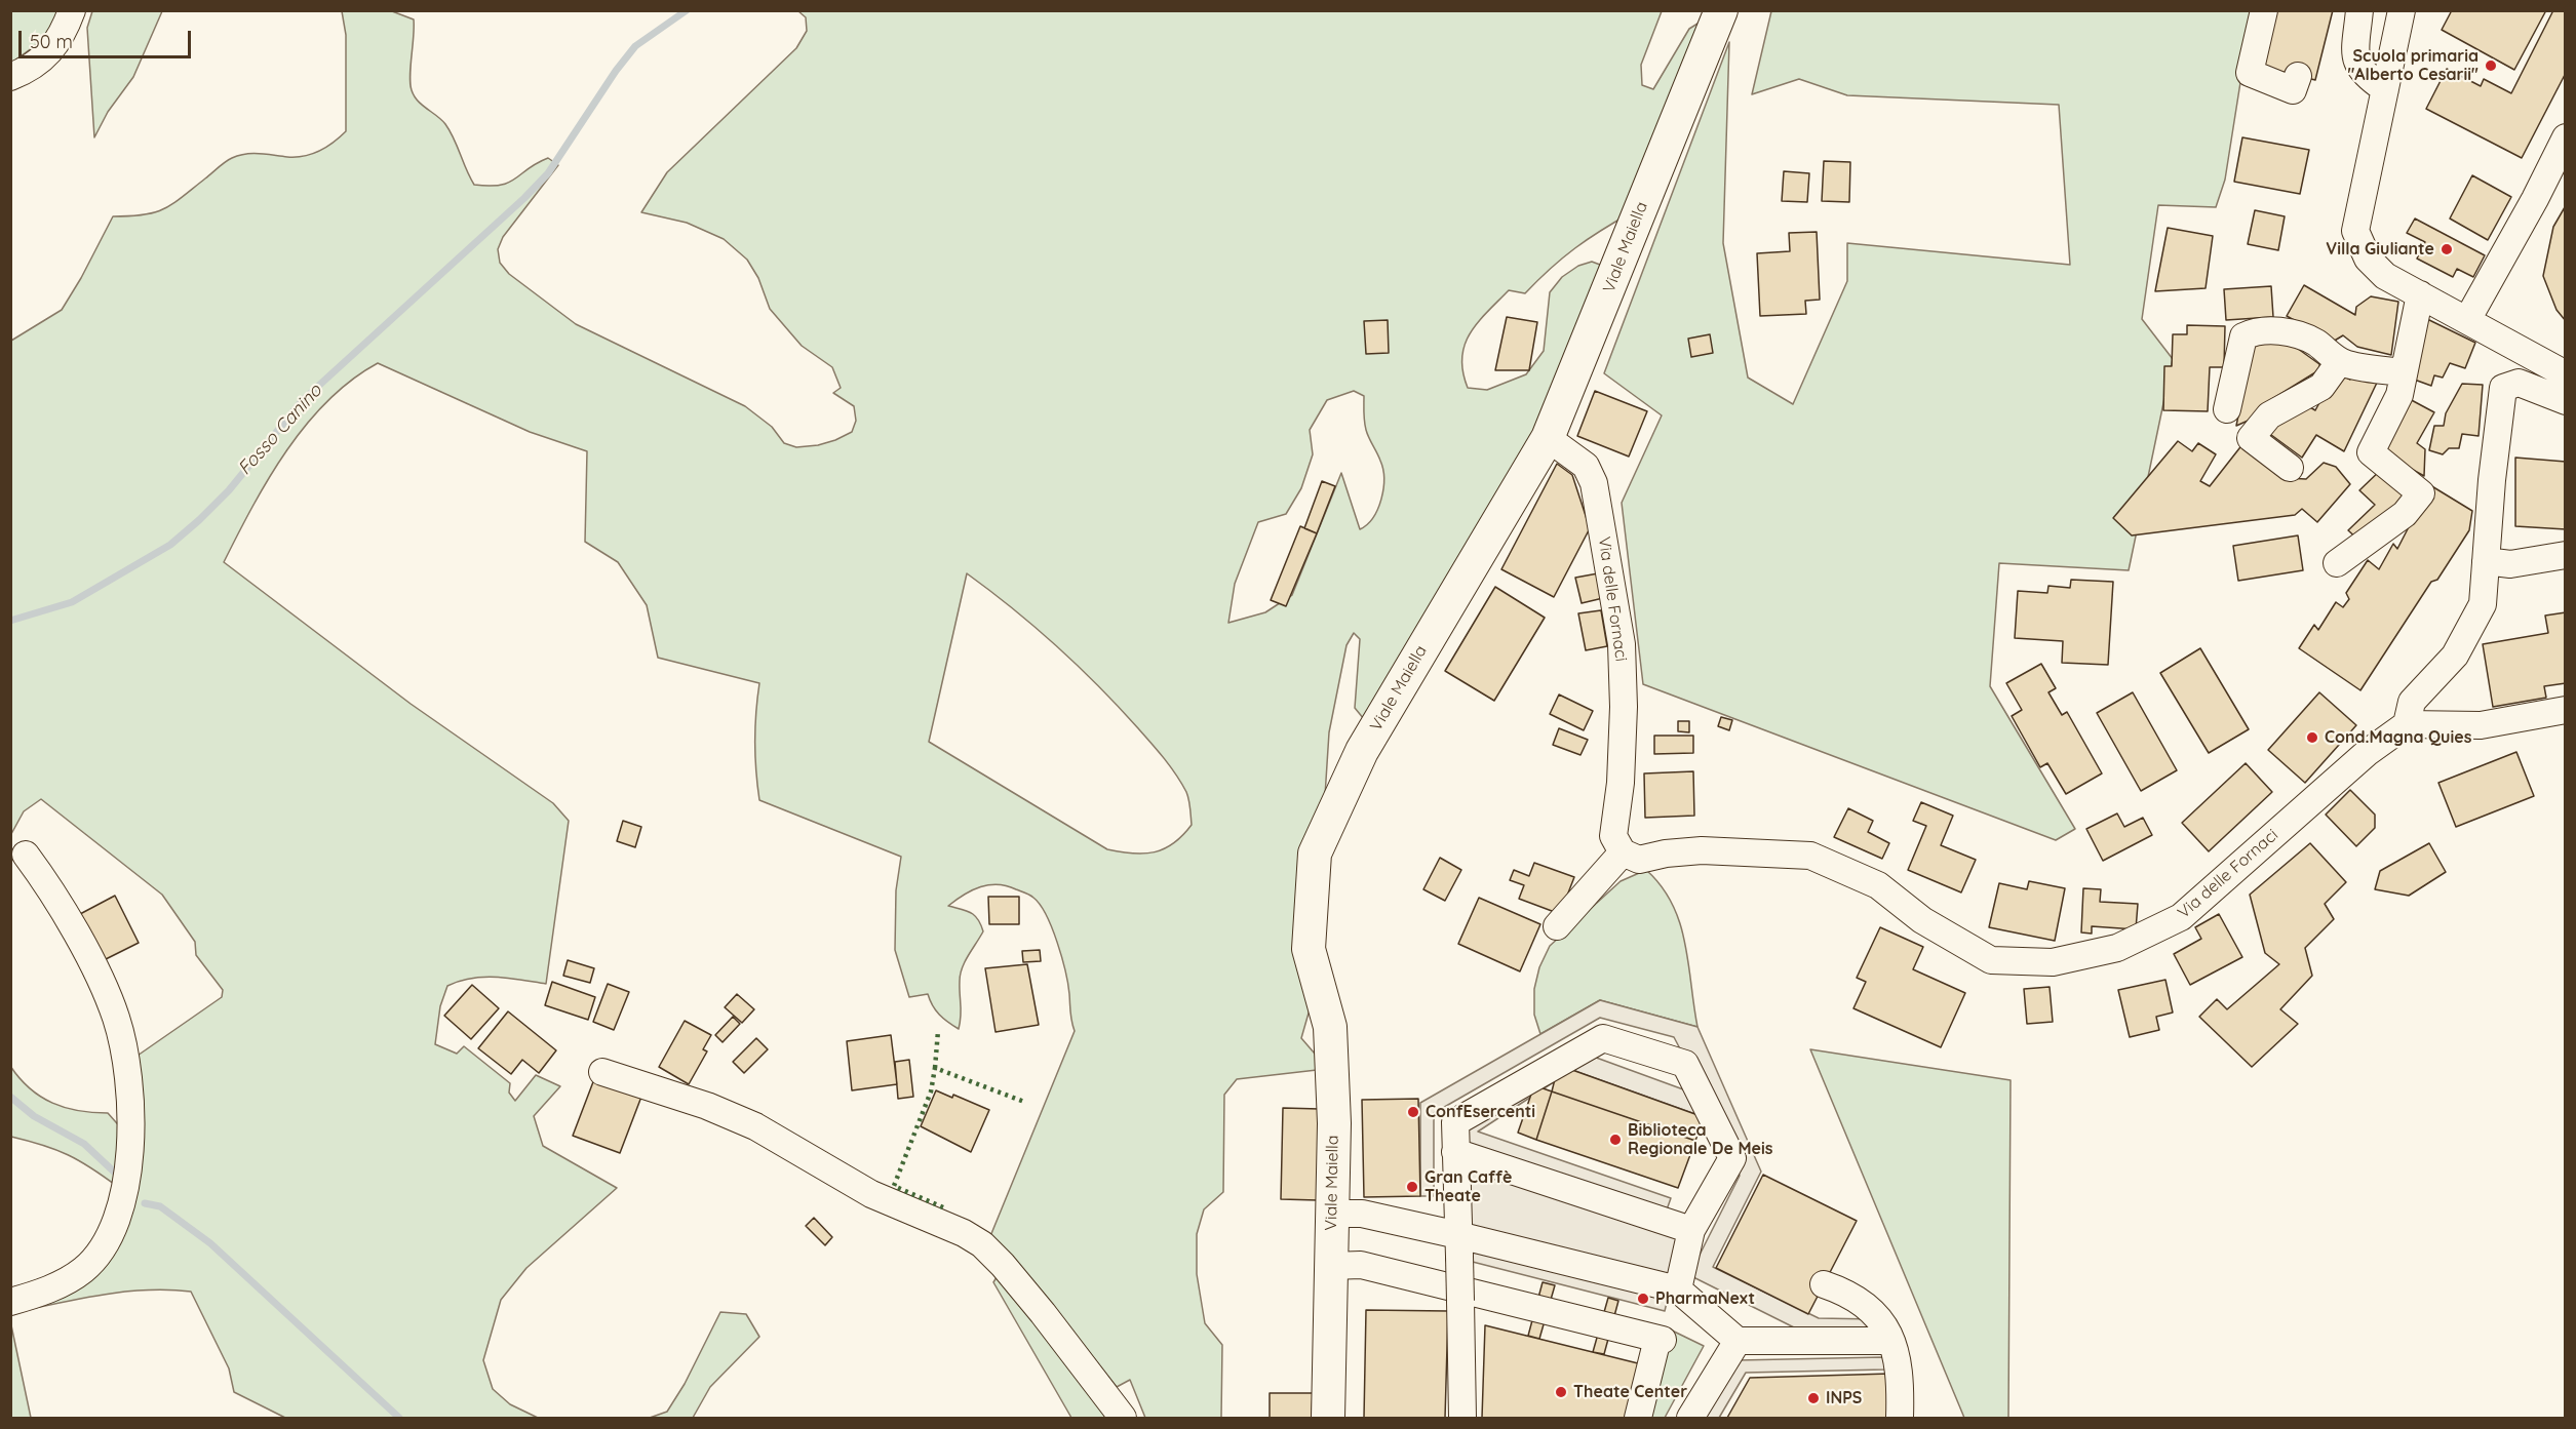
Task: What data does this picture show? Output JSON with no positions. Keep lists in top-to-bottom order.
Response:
{
  "streets": {
    "main road": ["Viale Maiella"],
    "street": ["Via delle Fornaci"]
  },
  "crossings": [
    ["Viale Maiella", "Via delle Fornaci"]
  ],
  "water": ["Fosso Canino"],
  "places": [
    "Scuola primaria \"Alberto Cesarii\"",
    "Villa Giuliante",
    "Cond.Magna Quies",
    "ConfEsercenti",
    "Biblioteca Regionale De Meis",
    "Gran Caffè Theate",
    "PharmaNext",
    "Theate Center",
    "INPS"
  ],
  "scale_bar": "50 m"
}
